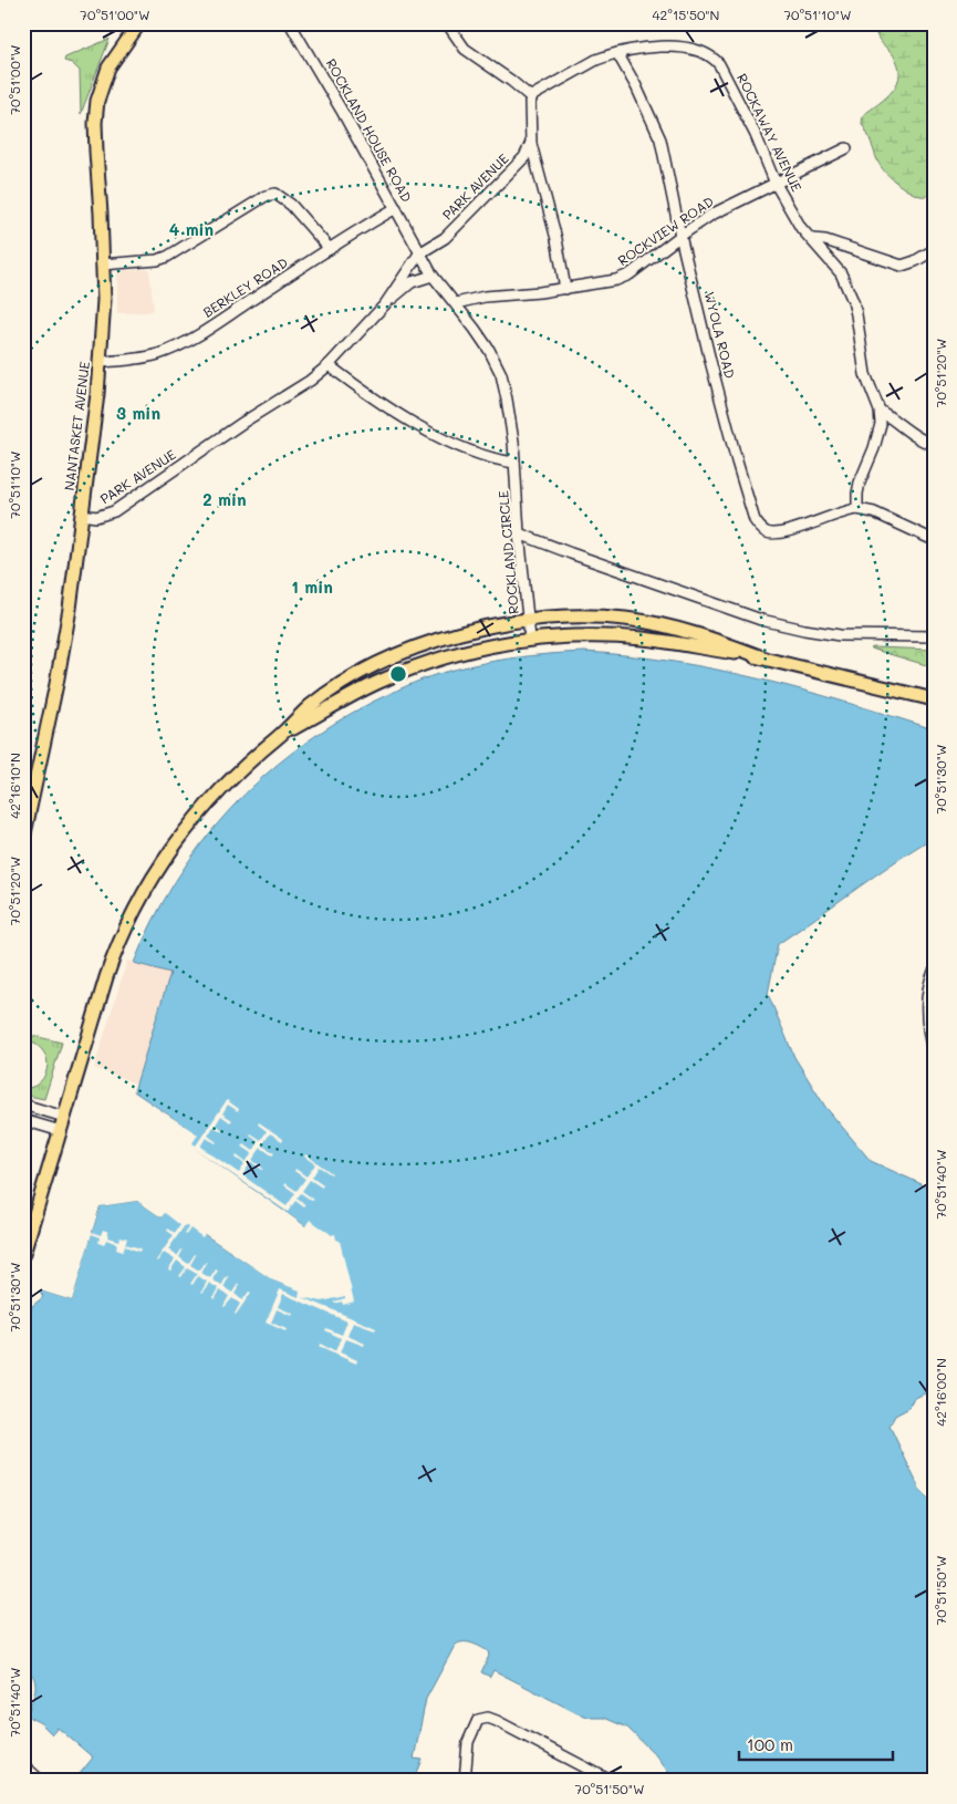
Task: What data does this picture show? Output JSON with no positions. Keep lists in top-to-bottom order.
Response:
{
  "streets": {
    "main road": ["NANTASKET AVENUE"],
    "street": [
      "ROCKLAND HOUSE ROAD",
      "ROCKAWAY AVENUE",
      "PARK AVENUE",
      "ROCKVIEW ROAD",
      "BERKLEY ROAD",
      "WYOLA ROAD",
      "ROCKLAND CIRCLE"
    ]
  },
  "crossings": [
    ["ROCKLAND HOUSE ROAD", "PARK AVENUE"],
    ["ROCKLAND HOUSE ROAD", "BERKLEY ROAD"],
    ["ROCKLAND HOUSE ROAD", "ROCKLAND CIRCLE"],
    ["ROCKAWAY AVENUE", "ROCKVIEW ROAD"],
    ["ROCKAWAY AVENUE", "WYOLA ROAD"],
    ["PARK AVENUE", "NANTASKET AVENUE"],
    ["PARK AVENUE", "ROCKLAND CIRCLE"],
    ["ROCKVIEW ROAD", "WYOLA ROAD"],
    ["ROCKVIEW ROAD", "ROCKLAND CIRCLE"],
    ["BERKLEY ROAD", "NANTASKET AVENUE"]
  ],
  "scale_bar": "100 m",
  "coordinates": [
    "70°51'00\"W",
    "42°15'50\"N",
    "70°51'10\"W",
    "70°51'20\"W",
    "70°51'30\"W",
    "42°16'10\"N",
    "70°51'40\"W",
    "42°16'00\"N",
    "70°51'50\"W"
  ],
  "rings": [
    "4 min",
    "3 min",
    "2 min",
    "1 min"
  ]
}
